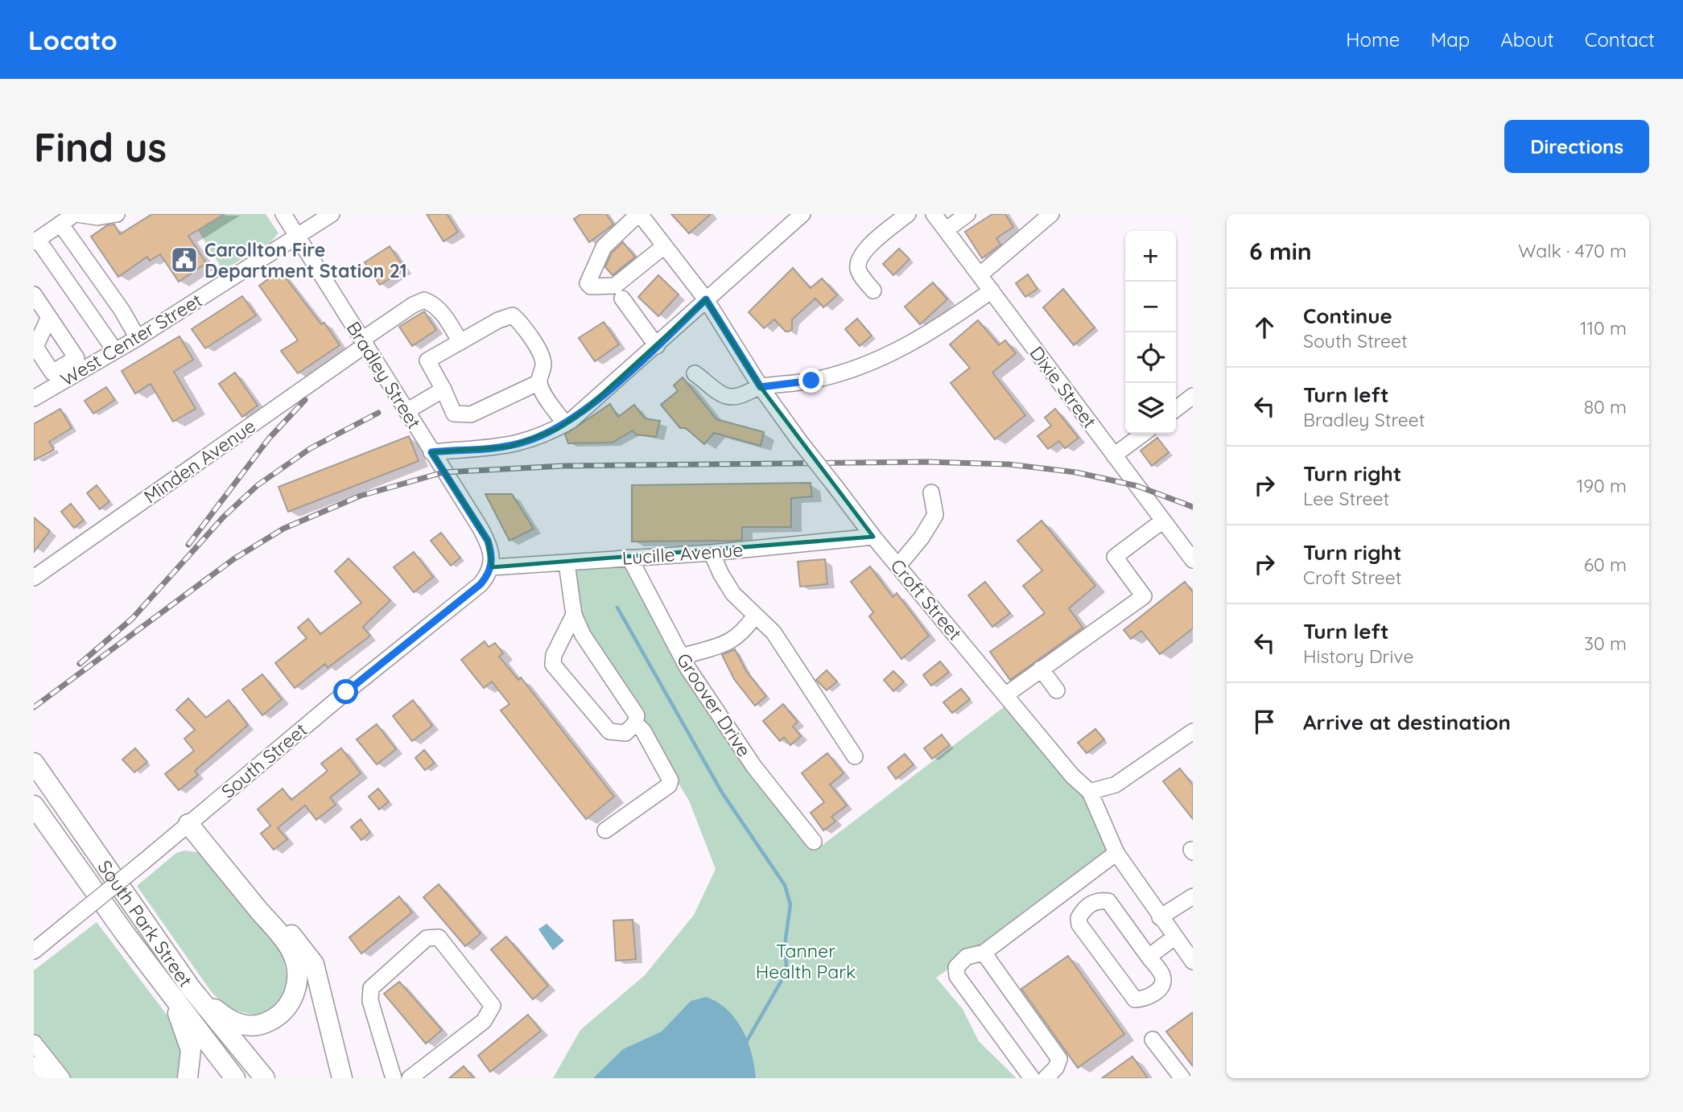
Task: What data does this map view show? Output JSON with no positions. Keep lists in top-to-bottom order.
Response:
{
  "streets": {
    "main road": ["South Park Street"],
    "street": [
      "West Center Street",
      "Bradley Street",
      "Dixie Street",
      "Minden Avenue",
      "Lucille Avenue",
      "Croft Street",
      "Groover Drive",
      "South Street"
    ]
  },
  "crossings": [
    ["West Center Street", "Bradley Street"],
    ["Bradley Street", "Minden Avenue"],
    ["Bradley Street", "Lucille Avenue"],
    ["Bradley Street", "South Street"],
    ["Lucille Avenue", "Croft Street"],
    ["Lucille Avenue", "Groover Drive"],
    ["Lucille Avenue", "South Street"]
  ],
  "parks": ["Tanner Health Park"],
  "places": {
    "public building": ["Carollton Fire Department Station 21"]
  },
  "page": {
    "header": "Locato",
    "nav": [
      "Home",
      "Map",
      "About",
      "Contact"
    ],
    "buttons": "Directions",
    "title": "Find us",
    "heading": ["6 min", "Walk · 470 m"],
    "map_buttons": ["+", "−"],
    "list": [
      ["Continue", "South Street", "110 m"],
      ["Turn left", "Bradley Street", "80 m"],
      ["Turn right", "Lee Street", "190 m"],
      ["Turn right", "Croft Street", "60 m"],
      ["Turn left", "History Drive", "30 m"],
      "Arrive at destination"
    ]
  }
}
